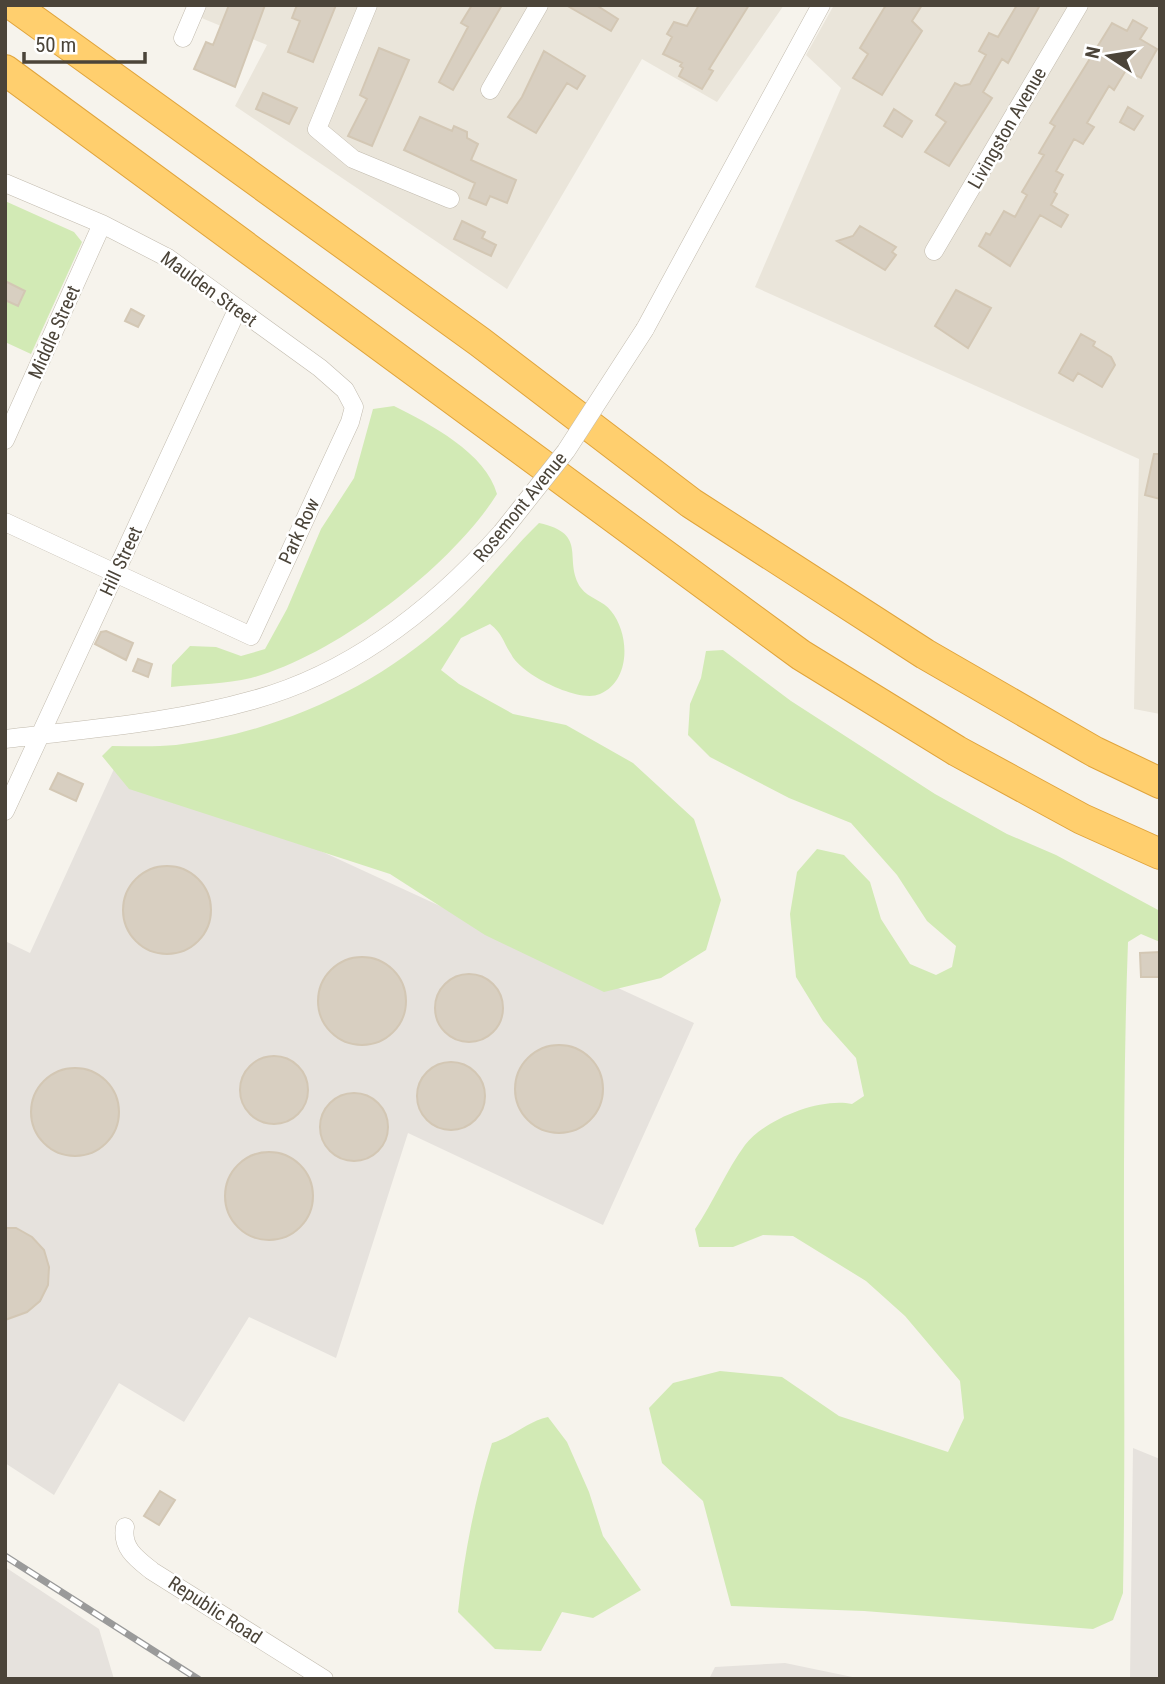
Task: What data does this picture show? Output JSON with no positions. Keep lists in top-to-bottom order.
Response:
{
  "streets": {
    "street": [
      "Livingston Avenue",
      "Maulden Street",
      "Middle Street",
      "Rosemont Avenue",
      "Park Row",
      "Hill Street",
      "Republic Road"
    ]
  },
  "crossings": [
    ["Maulden Street", "Middle Street"],
    ["Maulden Street", "Park Row"],
    ["Maulden Street", "Hill Street"],
    ["Rosemont Avenue", "Hill Street"],
    ["Park Row", "Hill Street"]
  ],
  "scale_bar": "50 m",
  "north": "left"
}
